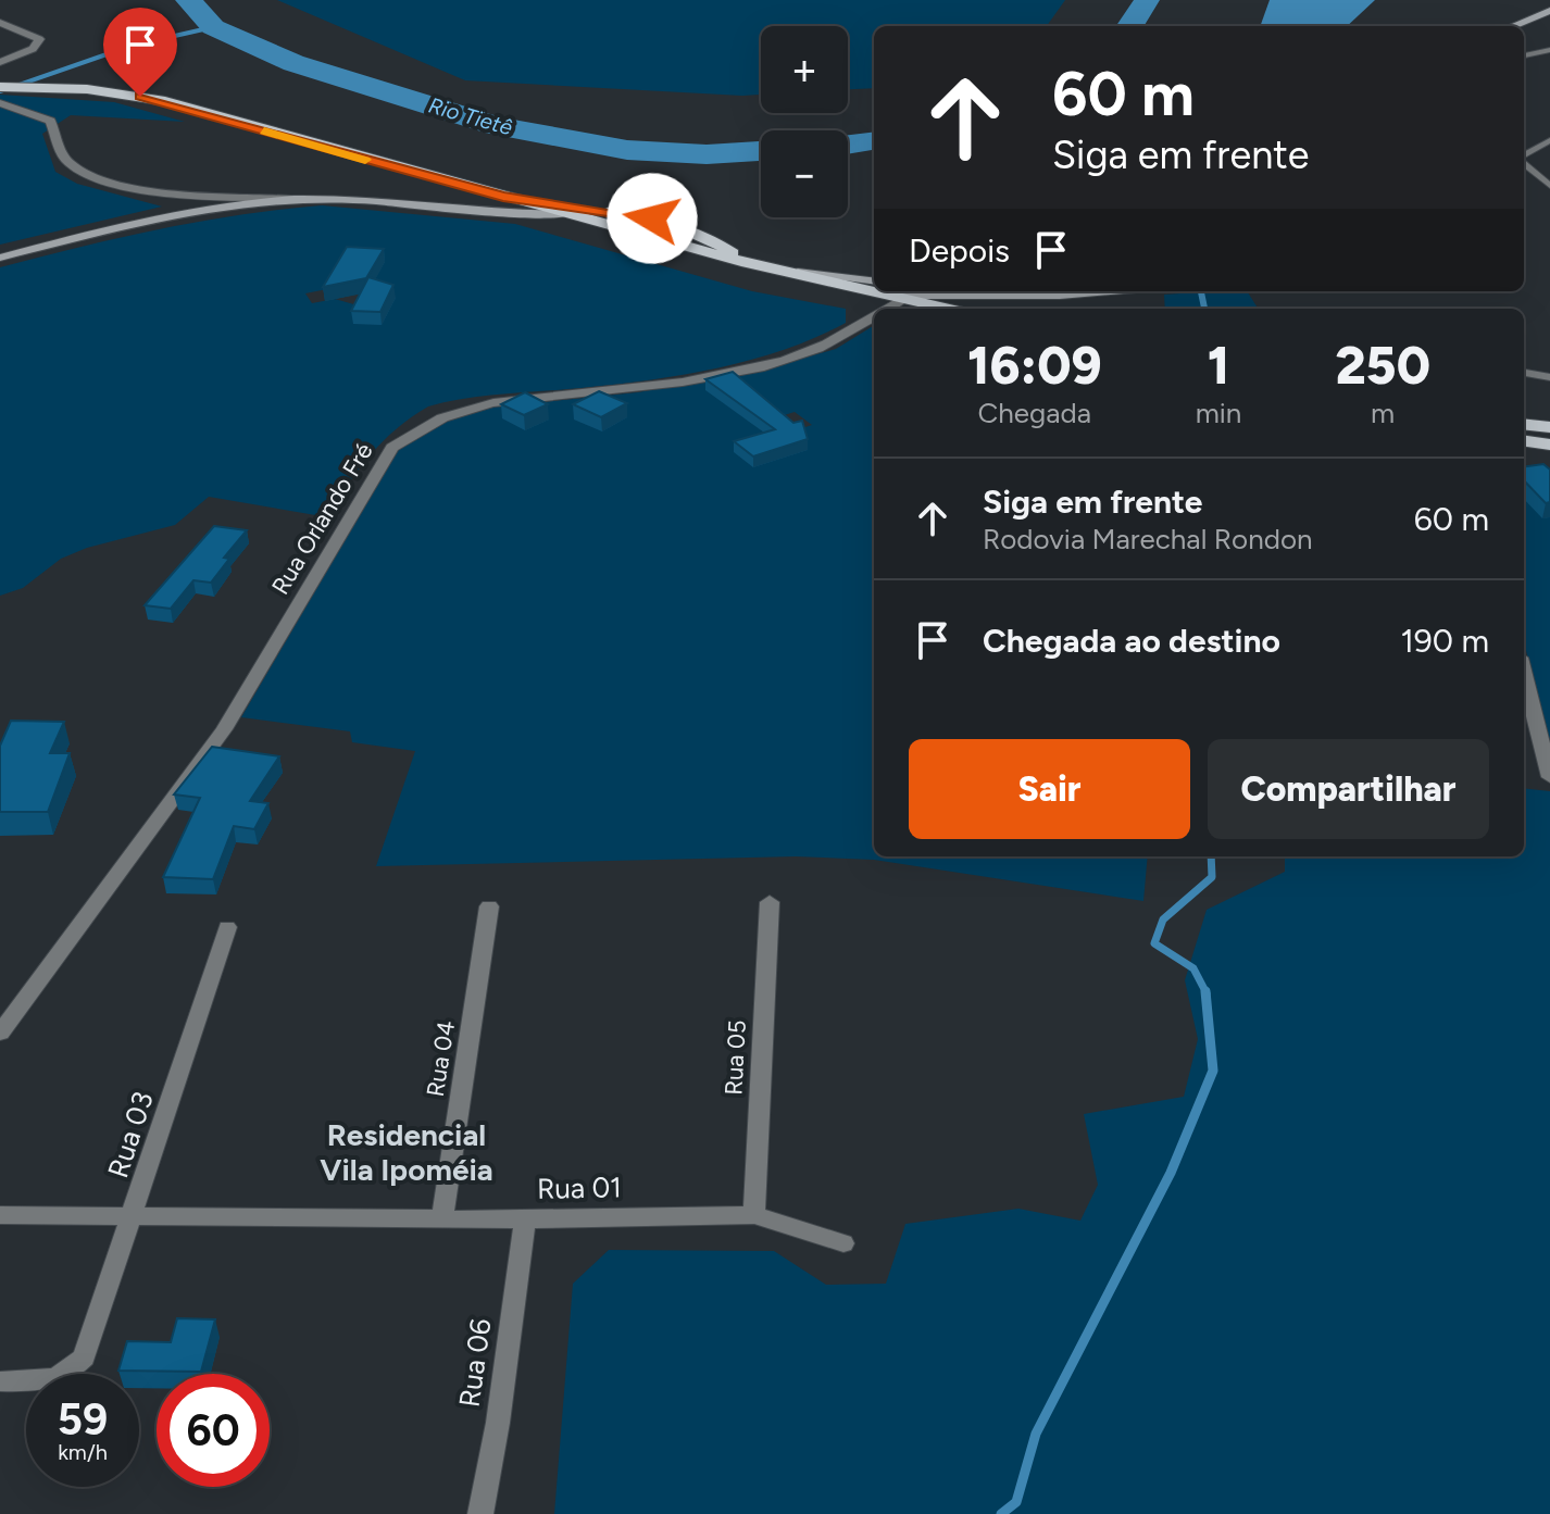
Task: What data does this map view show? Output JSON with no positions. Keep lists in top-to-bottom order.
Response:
{
  "streets": {
    "street": [
      "Rua Orlando Fré",
      "Rua 05",
      "Rua 04",
      "Rua 03",
      "Rua 01",
      "Rua 06"
    ]
  },
  "crossings": [
    ["Rua 05", "Rua 01"],
    ["Rua 04", "Rua 01"],
    ["Rua 03", "Rua 01"],
    ["Rua 01", "Rua 06"]
  ],
  "districts": ["Residencial Vila Ipoméia"],
  "water": ["Rio Tietê"],
  "page": {
    "map_buttons": ["+", "−"],
    "turn": ["60 m", "Siga em frente"],
    "then": "Depois",
    "eta": [
      "16:09",
      "Chegada",
      "1",
      "min",
      "250",
      "m"
    ],
    "list": [
      {
        "name": "Siga em frente",
        "note": "Rodovia Marechal Rondon",
        "value": "60 m"
      },
      {
        "name": "Chegada ao destino",
        "value": "190 m"
      }
    ],
    "buttons": ["Sair", "Compartilhar"],
    "speed": "59 km/h",
    "limit": "60"
  }
}
